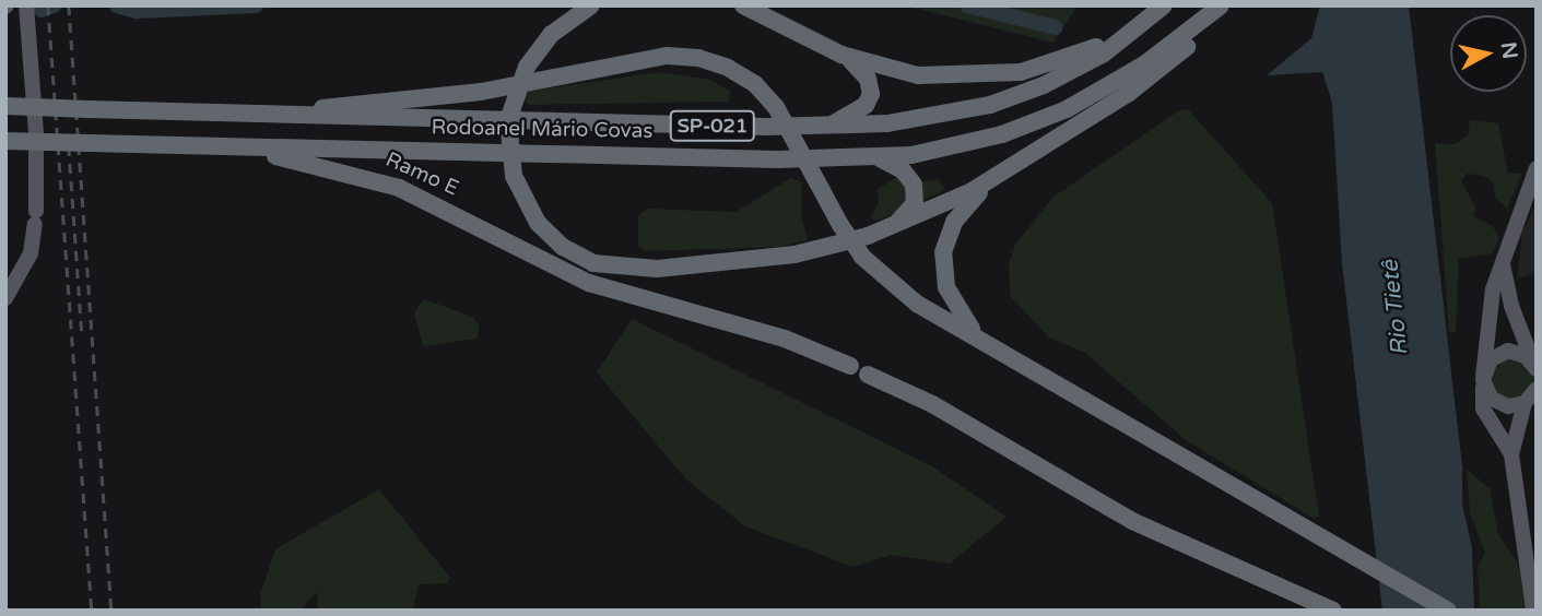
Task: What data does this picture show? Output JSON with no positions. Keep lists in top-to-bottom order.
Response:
{
  "streets": {
    "highway": ["SP-021", "Rodoanel Mário Covas", "Ramo E"]
  },
  "crossings": [
    ["Rodoanel Mário Covas", "Ramo E"]
  ],
  "water": ["Rio Tietê"],
  "north": "right"
}
